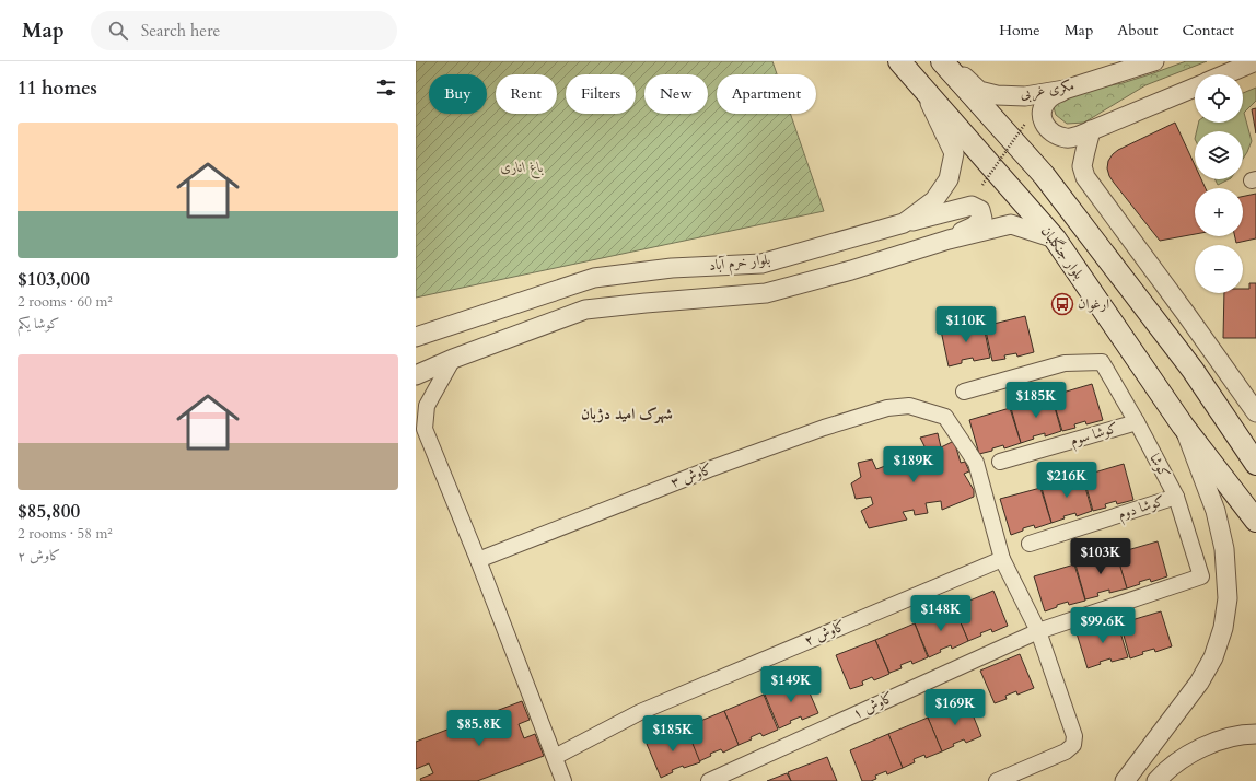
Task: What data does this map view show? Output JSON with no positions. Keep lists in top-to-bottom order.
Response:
{
  "streets": {
    "main road": ["بلوار جنگلبان"],
    "street": [
      "مکری غربی",
      "بلوار خرم آباد",
      "کوشا سوم",
      "کوشا",
      "کاوش ۳",
      "کوشا دوم",
      "کاوش ۲",
      "کاوش ۱"
    ]
  },
  "crossings": [
    ["بلوار جنگلبان", "بلوار خرم آباد"],
    ["کوشا سوم", "کوشا"],
    ["کوشا", "کوشا دوم"],
    ["کوشا", "کاوش ۱"],
    ["کاوش ۳", "کاوش ۲"]
  ],
  "districts": ["شهرک امید دژبان"],
  "parks": ["باغ اناری"],
  "places": {
    "bus stop": ["ارغوان"]
  },
  "page": {
    "header": "Map",
    "search": "Search here",
    "nav": [
      "Home",
      "Map",
      "About",
      "Contact"
    ],
    "heading": "11 homes",
    "map_buttons": ["+", "−"],
    "chip": [
      "Buy",
      "Rent",
      "Filters",
      "New",
      "Apartment"
    ],
    "list": [
      {
        "name": "$103,000",
        "note": "2 rooms · 60 m² · کوشا یکم"
      },
      {
        "name": "$85,800",
        "note": "2 rooms · 58 m² · کاوش ۲"
      }
    ],
    "price": [
      "$110K",
      "$185K",
      "$189K",
      "$216K",
      "$103K",
      "$148K",
      "$99.6K",
      "$149K",
      "$169K",
      "$85.8K",
      "$185K"
    ]
  }
}
